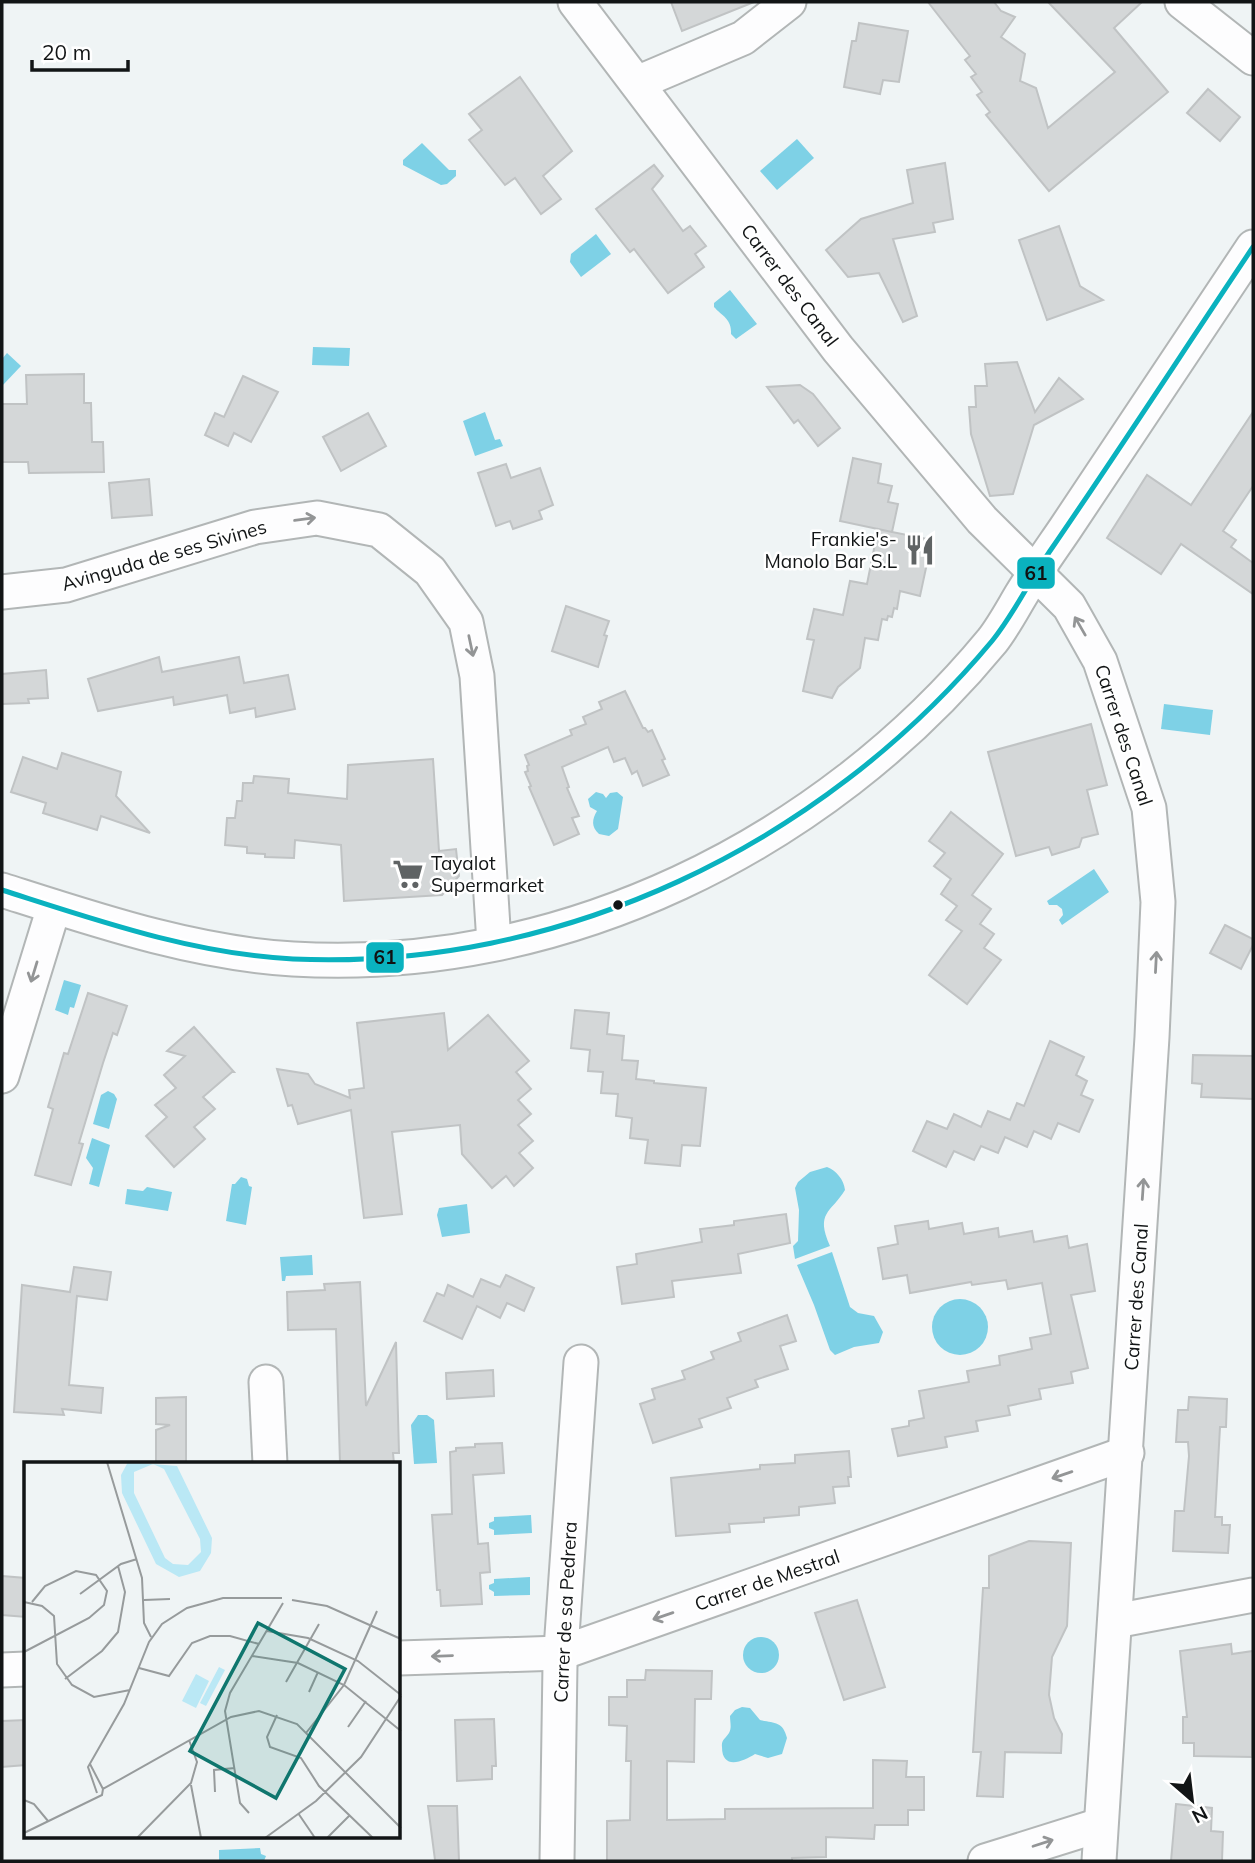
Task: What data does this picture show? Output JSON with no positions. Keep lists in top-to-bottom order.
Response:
{
  "streets": {
    "street": [
      "Carrer des Canal",
      "Avinguda de ses Sivines",
      "Carrer de Mestral",
      "Carrer de sa Pedrera"
    ]
  },
  "crossings": [
    ["Carrer des Canal", "Carrer de Mestral"],
    ["Carrer de Mestral", "Carrer de sa Pedrera"]
  ],
  "one_way": ["Carrer des Canal", "Carrer de Mestral"],
  "places": {
    "restaurant": ["Frankie's- Manolo Bar S.L"],
    "supermarket": ["Tayalot Supermarket"]
  },
  "lines": ["transit line 61"],
  "scale_bar": "20 m",
  "north": "bottom right"
}
